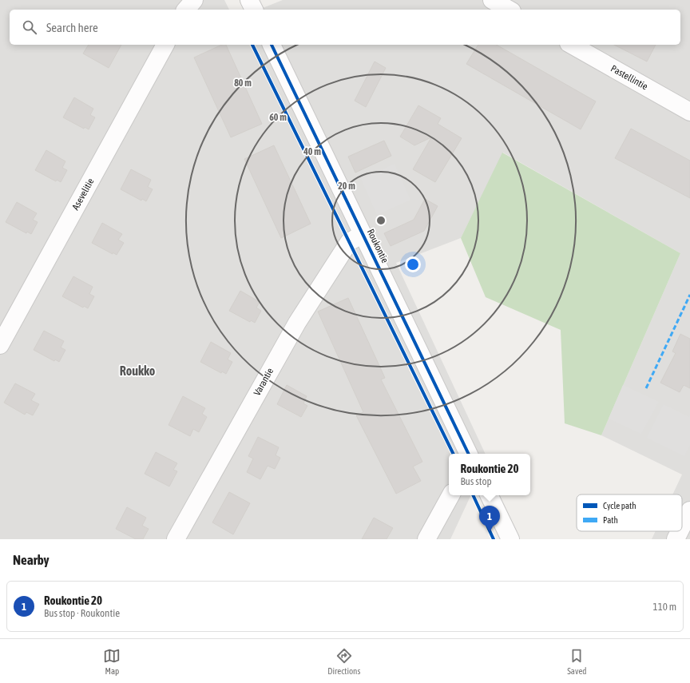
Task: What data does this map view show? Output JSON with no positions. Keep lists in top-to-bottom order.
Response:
{
  "streets": {
    "street": [
      "Pastellintie",
      "Asevelitie",
      "Roukontie",
      "Varantie"
    ]
  },
  "crossings": [
    ["Roukontie", "Varantie"]
  ],
  "districts": ["Roukko"],
  "legend": ["Cycle path", "Path"],
  "page": {
    "search": "Search here",
    "popup": ["Roukontie 20", "Bus stop"],
    "pins": "1",
    "heading": "Nearby",
    "list": [
      {
        "mark": "1",
        "name": "Roukontie 20",
        "note": "Bus stop · Roukontie",
        "value": "110 m"
      }
    ],
    "nav": ["Map", "Directions", "Saved"]
  },
  "rings": [
    "80 m",
    "60 m",
    "40 m",
    "20 m"
  ]
}
